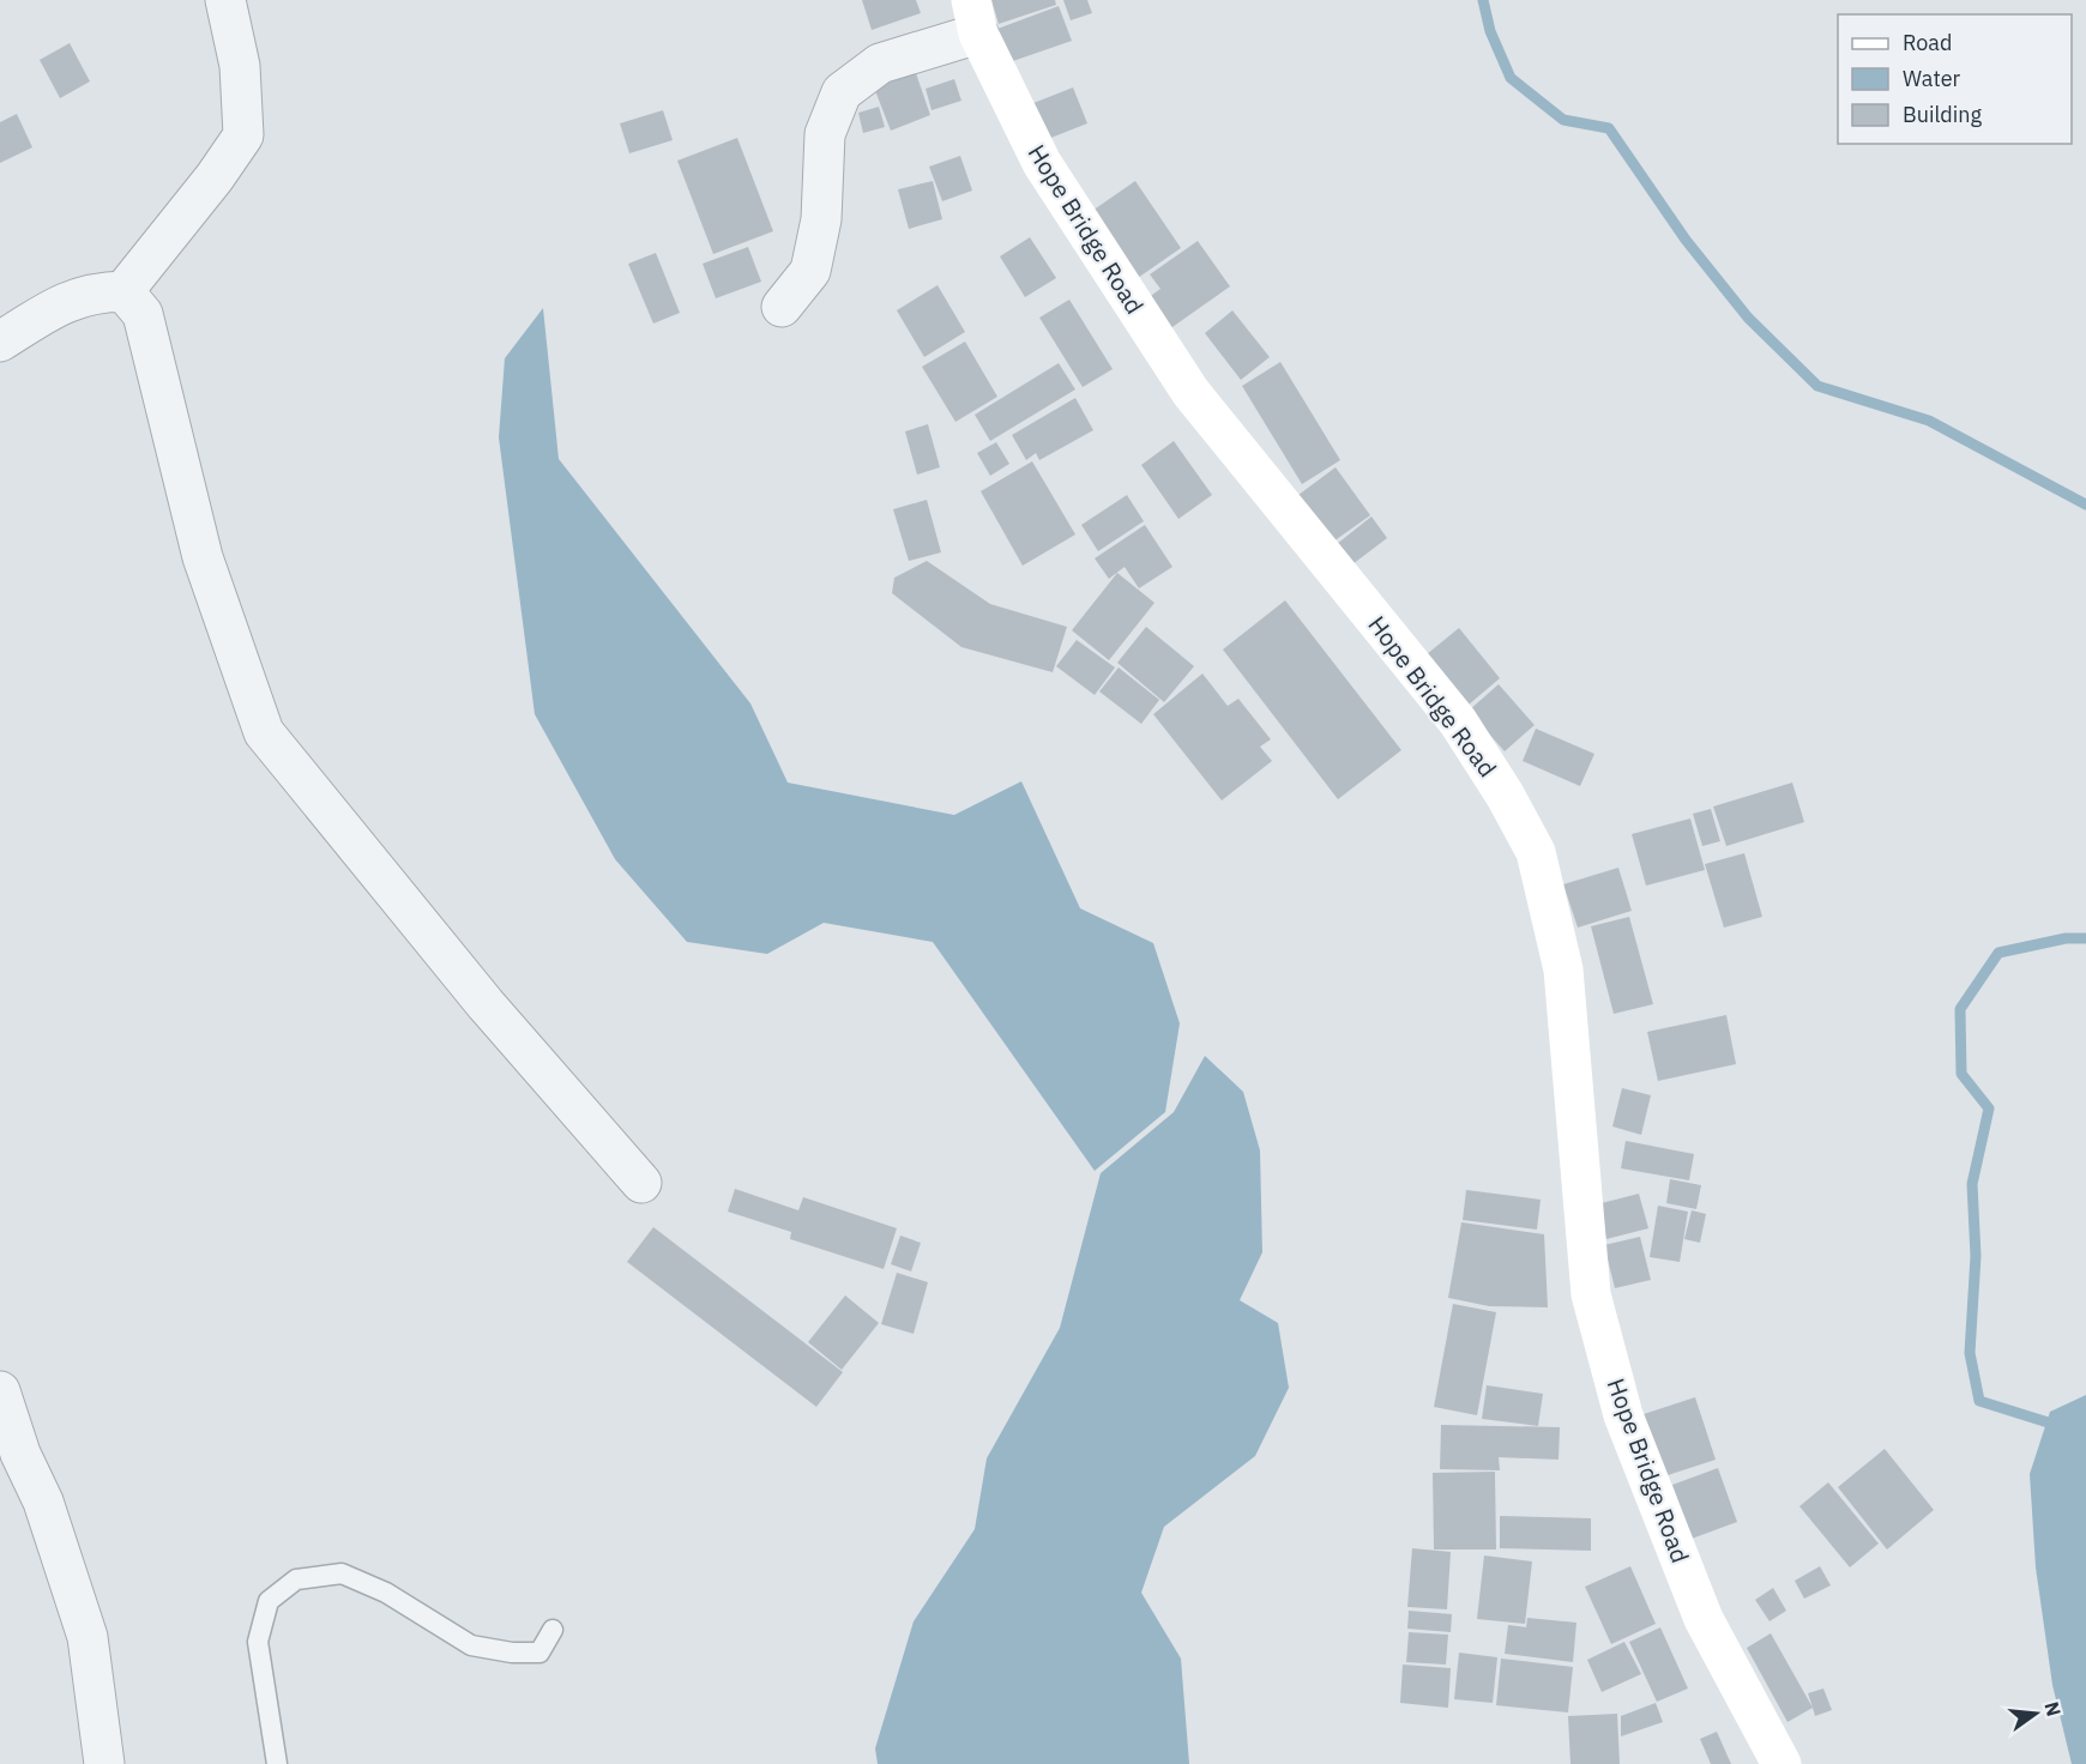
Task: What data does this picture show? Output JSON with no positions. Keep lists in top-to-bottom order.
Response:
{
  "streets": {
    "main road": ["Hope Bridge Road"]
  },
  "legend": ["Road", "Water", "Building"],
  "north": "right"
}
